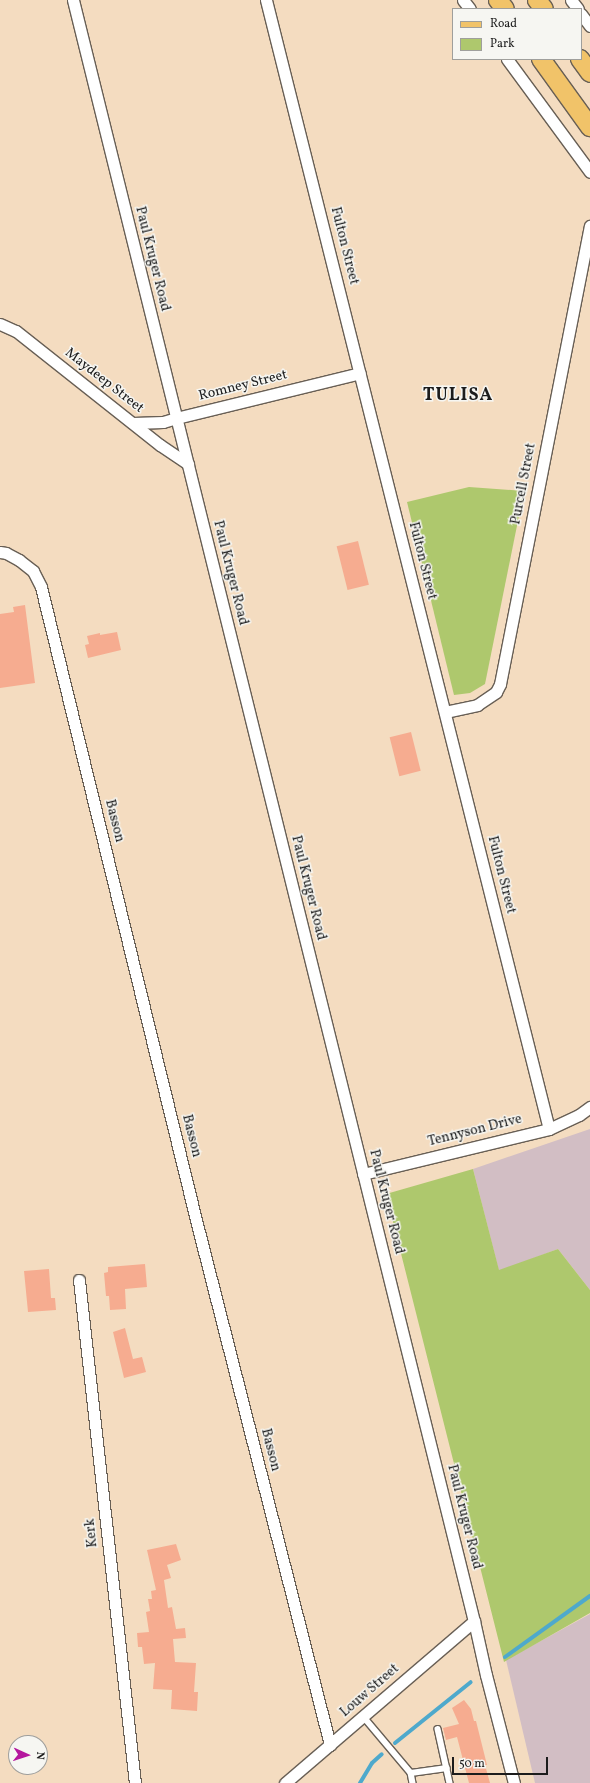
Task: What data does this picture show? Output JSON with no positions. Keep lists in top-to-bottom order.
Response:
{
  "streets": {
    "street": [
      "Fulton Street",
      "Paul Kruger Road",
      "Maydeep Street",
      "Romney Street",
      "Purcell Street",
      "Basson",
      "Tennyson Drive",
      "Kerk",
      "Louw Street"
    ]
  },
  "crossings": [
    ["Fulton Street", "Romney Street"],
    ["Fulton Street", "Purcell Street"],
    ["Fulton Street", "Tennyson Drive"],
    ["Paul Kruger Road", "Maydeep Street"],
    ["Paul Kruger Road", "Romney Street"],
    ["Paul Kruger Road", "Tennyson Drive"],
    ["Paul Kruger Road", "Louw Street"],
    ["Maydeep Street", "Romney Street"],
    ["Basson", "Louw Street"]
  ],
  "districts": ["TULISA"],
  "legend": ["Road", "Park"],
  "scale_bar": "50 m",
  "north": "right"
}
